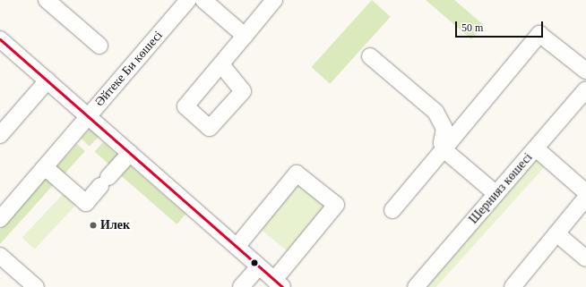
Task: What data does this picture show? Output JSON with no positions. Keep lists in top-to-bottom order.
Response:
{
  "streets": {
    "street": ["Әйтеке Би көшесі", "Шернияз көшесі"]
  },
  "places": ["Илек"],
  "scale_bar": "50 m"
}
